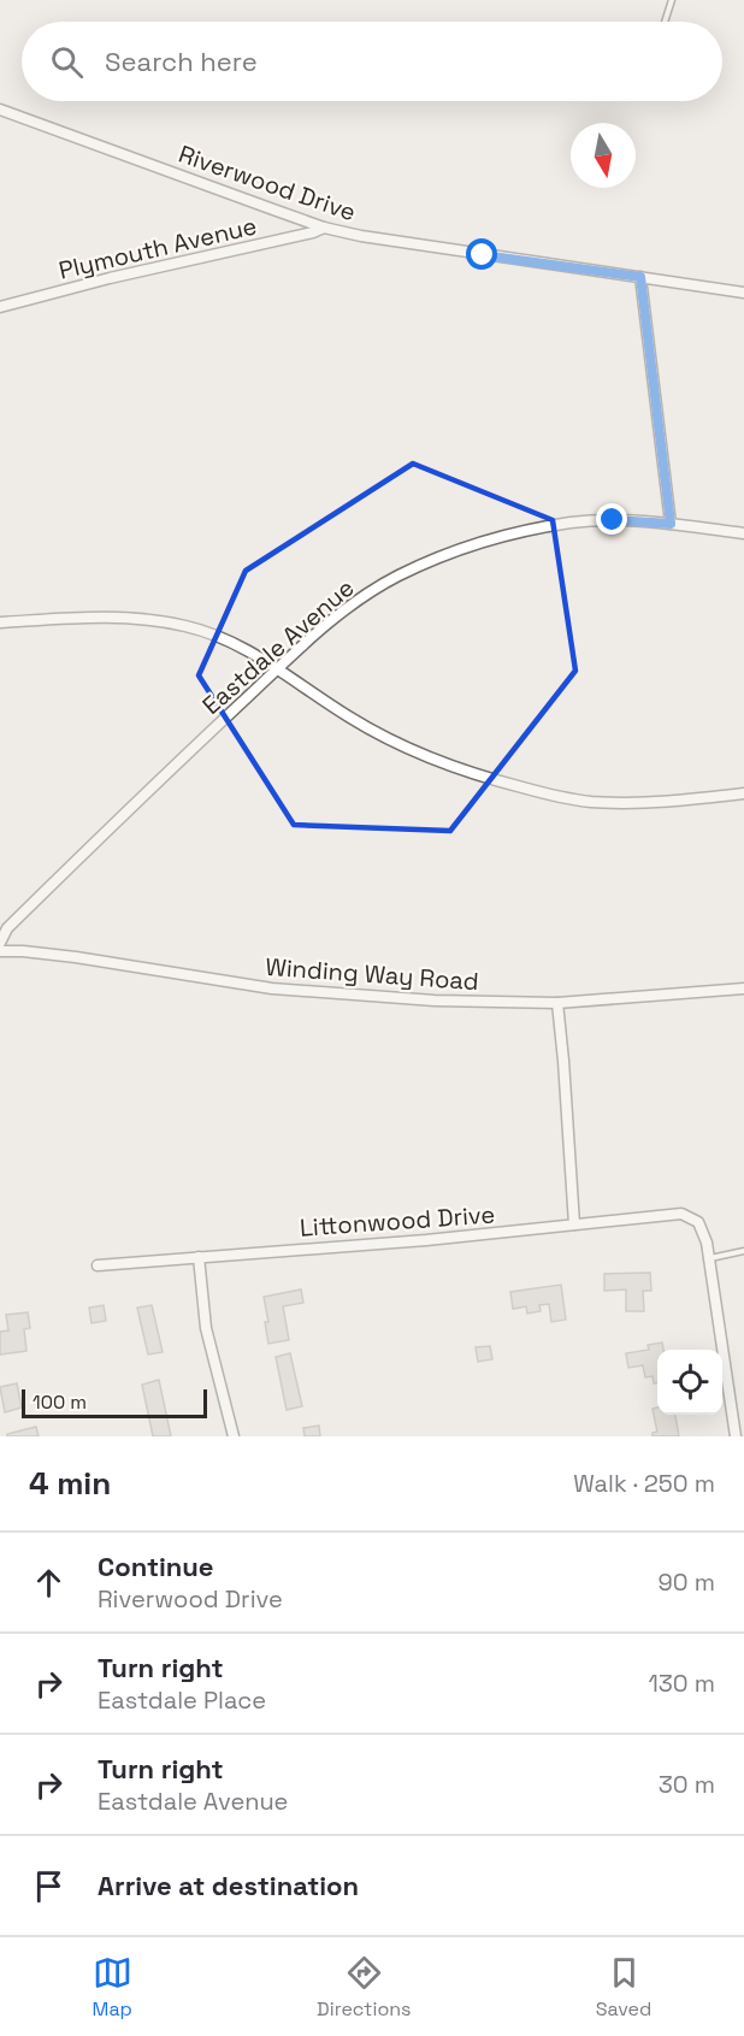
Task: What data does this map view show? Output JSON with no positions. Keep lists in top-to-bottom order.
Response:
{
  "streets": {
    "street": [
      "Riverwood Drive",
      "Plymouth Avenue",
      "Eastdale Avenue",
      "Winding Way Road",
      "Littonwood Drive"
    ]
  },
  "crossings": [
    ["Riverwood Drive", "Plymouth Avenue"]
  ],
  "scale_bar": "100 m",
  "north": "bottom",
  "page": {
    "search": "Search here",
    "scale": "100 m",
    "heading": ["4 min", "Walk · 250 m"],
    "list": [
      ["Continue", "Riverwood Drive", "90 m"],
      ["Turn right", "Eastdale Place", "130 m"],
      ["Turn right", "Eastdale Avenue", "30 m"],
      "Arrive at destination"
    ],
    "nav": ["Map", "Directions", "Saved"]
  }
}
